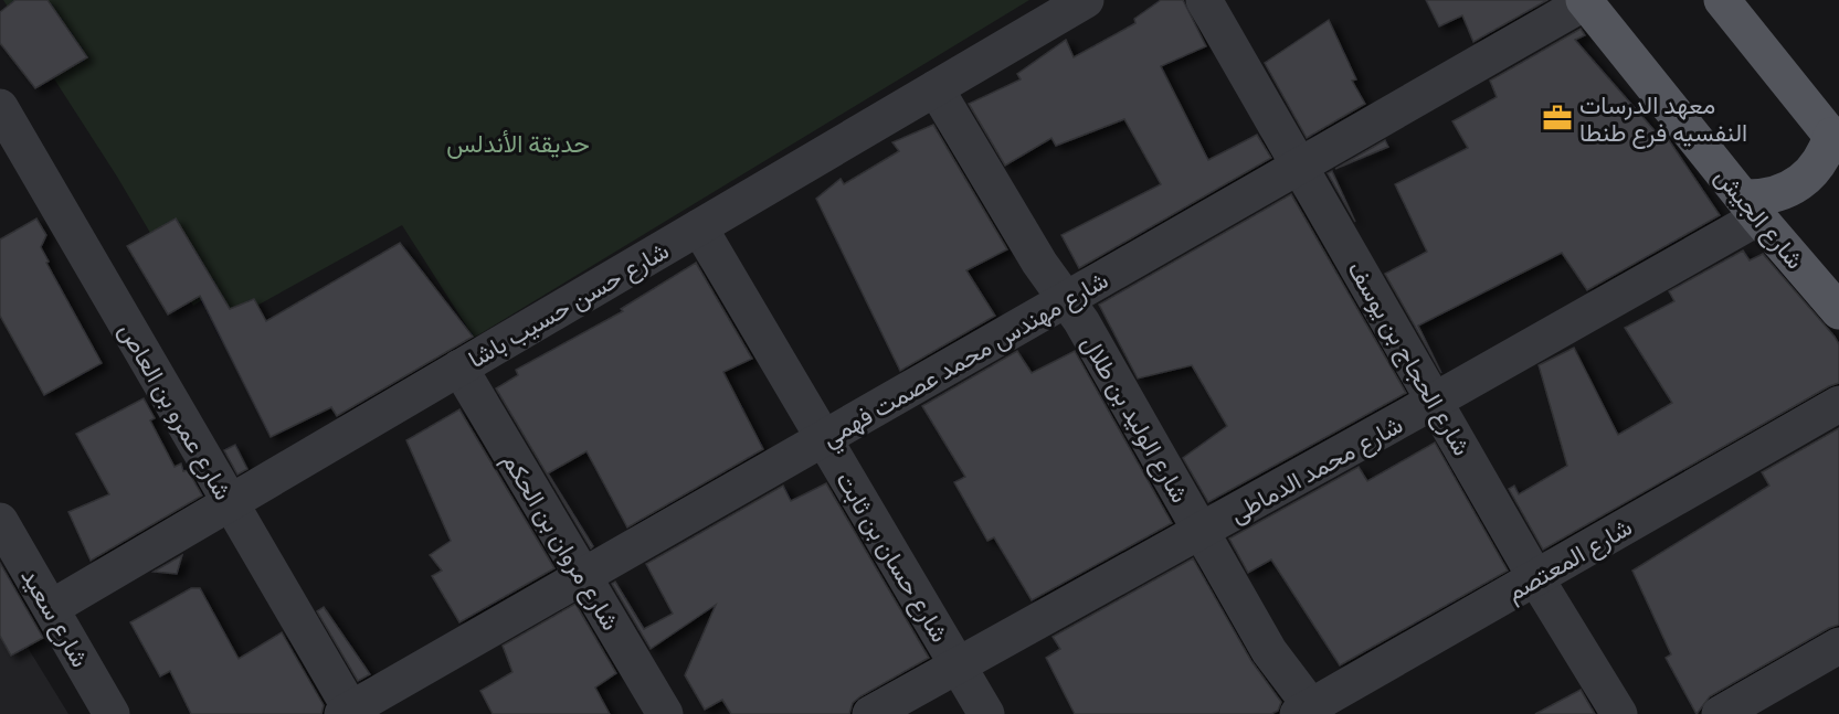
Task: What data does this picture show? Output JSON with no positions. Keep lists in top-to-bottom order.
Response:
{
  "streets": {
    "main road": ["شارع الجيش"],
    "street": [
      "شارع حسن حسيب باشا",
      "شارع مهندس محمد عصمت فهمي",
      "شارع الحجاج بن يوسف",
      "شارع عمرو بن العاص",
      "شارع الوليد بن طلال",
      "شارع محمد الدماطى",
      "شارع مروان بن الحكم",
      "شارع حسان بن ثابت",
      "شارع المعتصم",
      "شارع سعيد"
    ]
  },
  "crossings": [
    ["شارع الجيش", "شارع مهندس محمد عصمت فهمي"],
    ["شارع الجيش", "شارع محمد الدماطى"],
    ["شارع حسن حسيب باشا", "شارع عمرو بن العاص"],
    ["شارع حسن حسيب باشا", "شارع الوليد بن طلال"],
    ["شارع حسن حسيب باشا", "شارع مروان بن الحكم"],
    ["شارع حسن حسيب باشا", "شارع حسان بن ثابت"],
    ["شارع حسن حسيب باشا", "شارع سعيد"],
    ["شارع مهندس محمد عصمت فهمي", "شارع الحجاج بن يوسف"],
    ["شارع مهندس محمد عصمت فهمي", "شارع عمرو بن العاص"],
    ["شارع مهندس محمد عصمت فهمي", "شارع الوليد بن طلال"],
    ["شارع مهندس محمد عصمت فهمي", "شارع مروان بن الحكم"],
    ["شارع مهندس محمد عصمت فهمي", "شارع حسان بن ثابت"],
    ["شارع الحجاج بن يوسف", "شارع محمد الدماطى"],
    ["شارع الحجاج بن يوسف", "شارع المعتصم"],
    ["شارع الوليد بن طلال", "شارع محمد الدماطى"],
    ["شارع الوليد بن طلال", "شارع المعتصم"],
    ["شارع محمد الدماطى", "شارع حسان بن ثابت"]
  ],
  "parks": ["حديقة الأندلس"],
  "places": {
    "office": ["معهد الدرسات النفسيه فرع طنطا"]
  }
}
